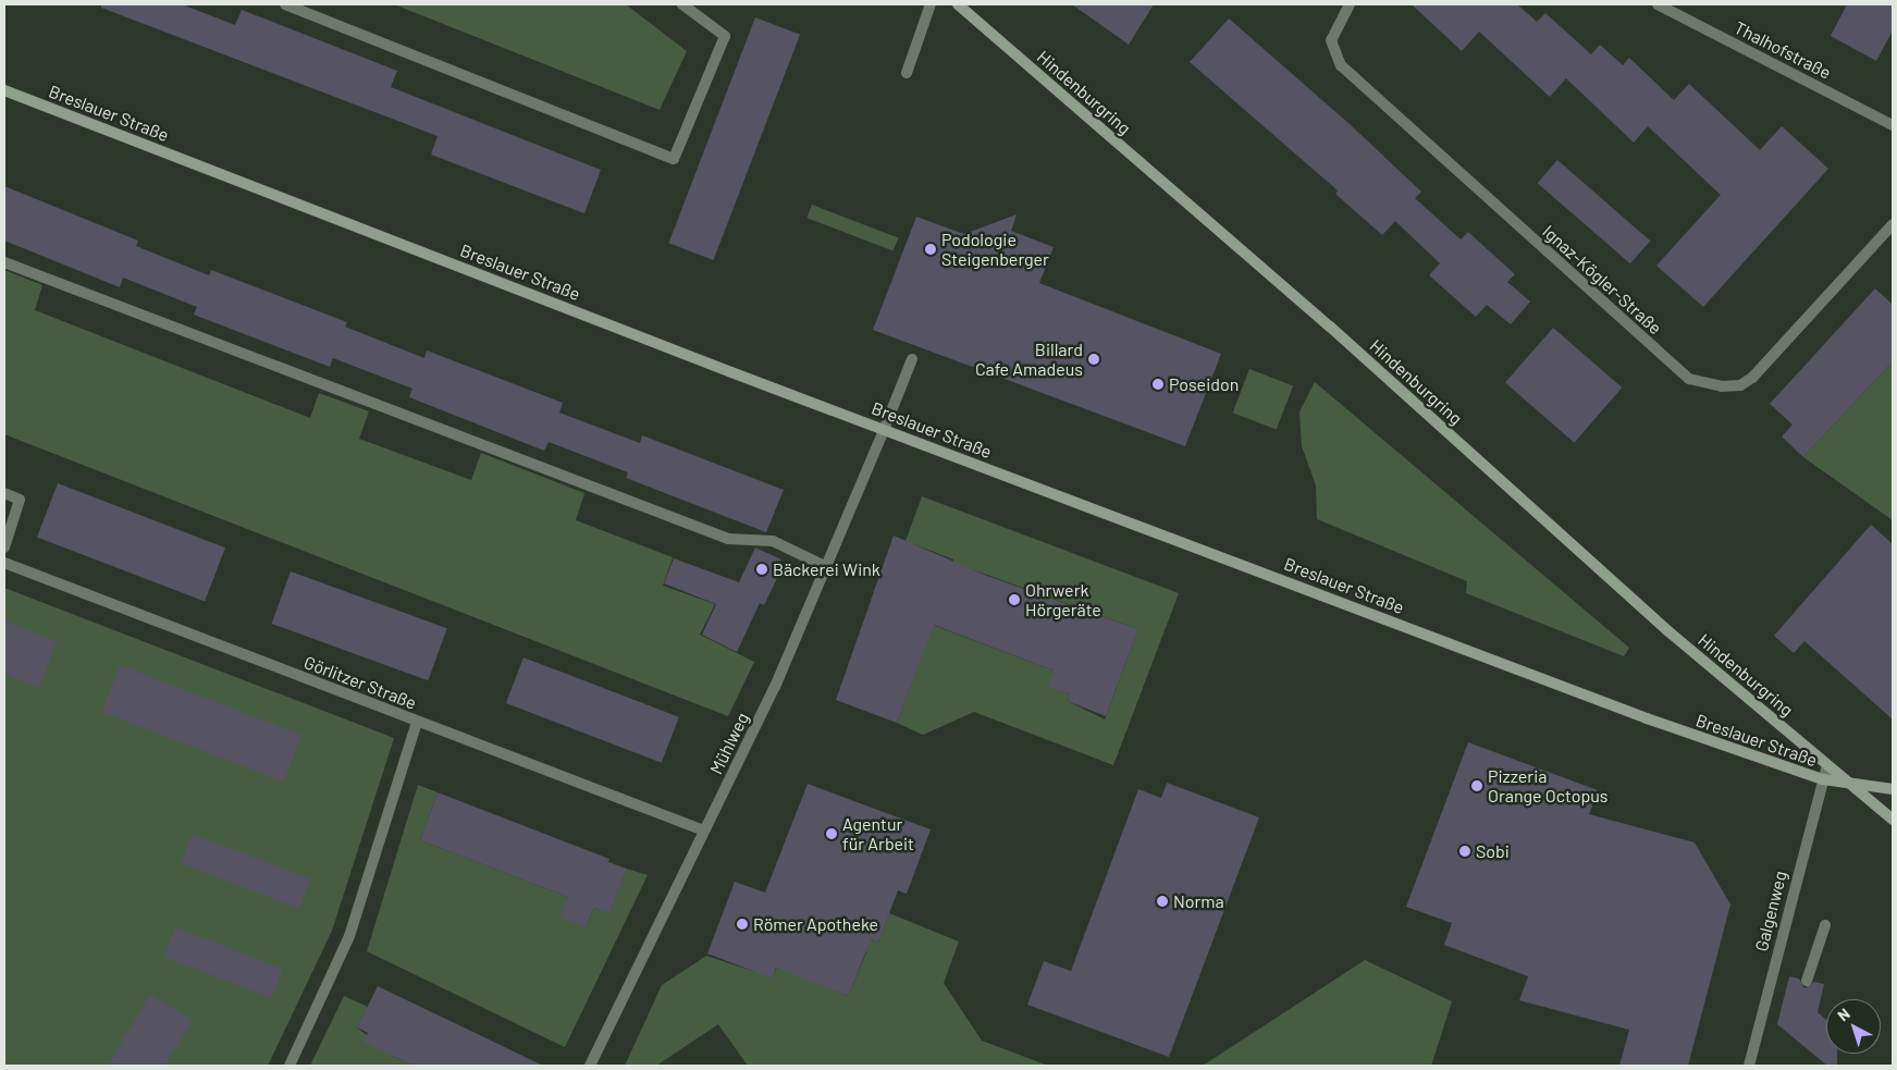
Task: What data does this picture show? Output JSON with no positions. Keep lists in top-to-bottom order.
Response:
{
  "streets": {
    "main road": ["Hindenburgring", "Breslauer Straße"],
    "street": [
      "Thalhofstraße",
      "Ignaz-Kögler-Straße",
      "Görlitzer Straße",
      "Mühlweg",
      "Galgenweg"
    ]
  },
  "crossings": [
    ["Hindenburgring", "Breslauer Straße"],
    ["Hindenburgring", "Galgenweg"],
    ["Breslauer Straße", "Mühlweg"],
    ["Breslauer Straße", "Galgenweg"],
    ["Görlitzer Straße", "Mühlweg"]
  ],
  "places": [
    "Podologie Steigenberger",
    "Billard Cafe Amadeus",
    "Poseidon",
    "Bäckerei Wink",
    "Ohrwerk Hörgeräte",
    "Pizzeria Orange Octopus",
    "Agentur für Arbeit",
    "Sobi",
    "Norma",
    "Römer Apotheke"
  ],
  "north": "top left"
}
